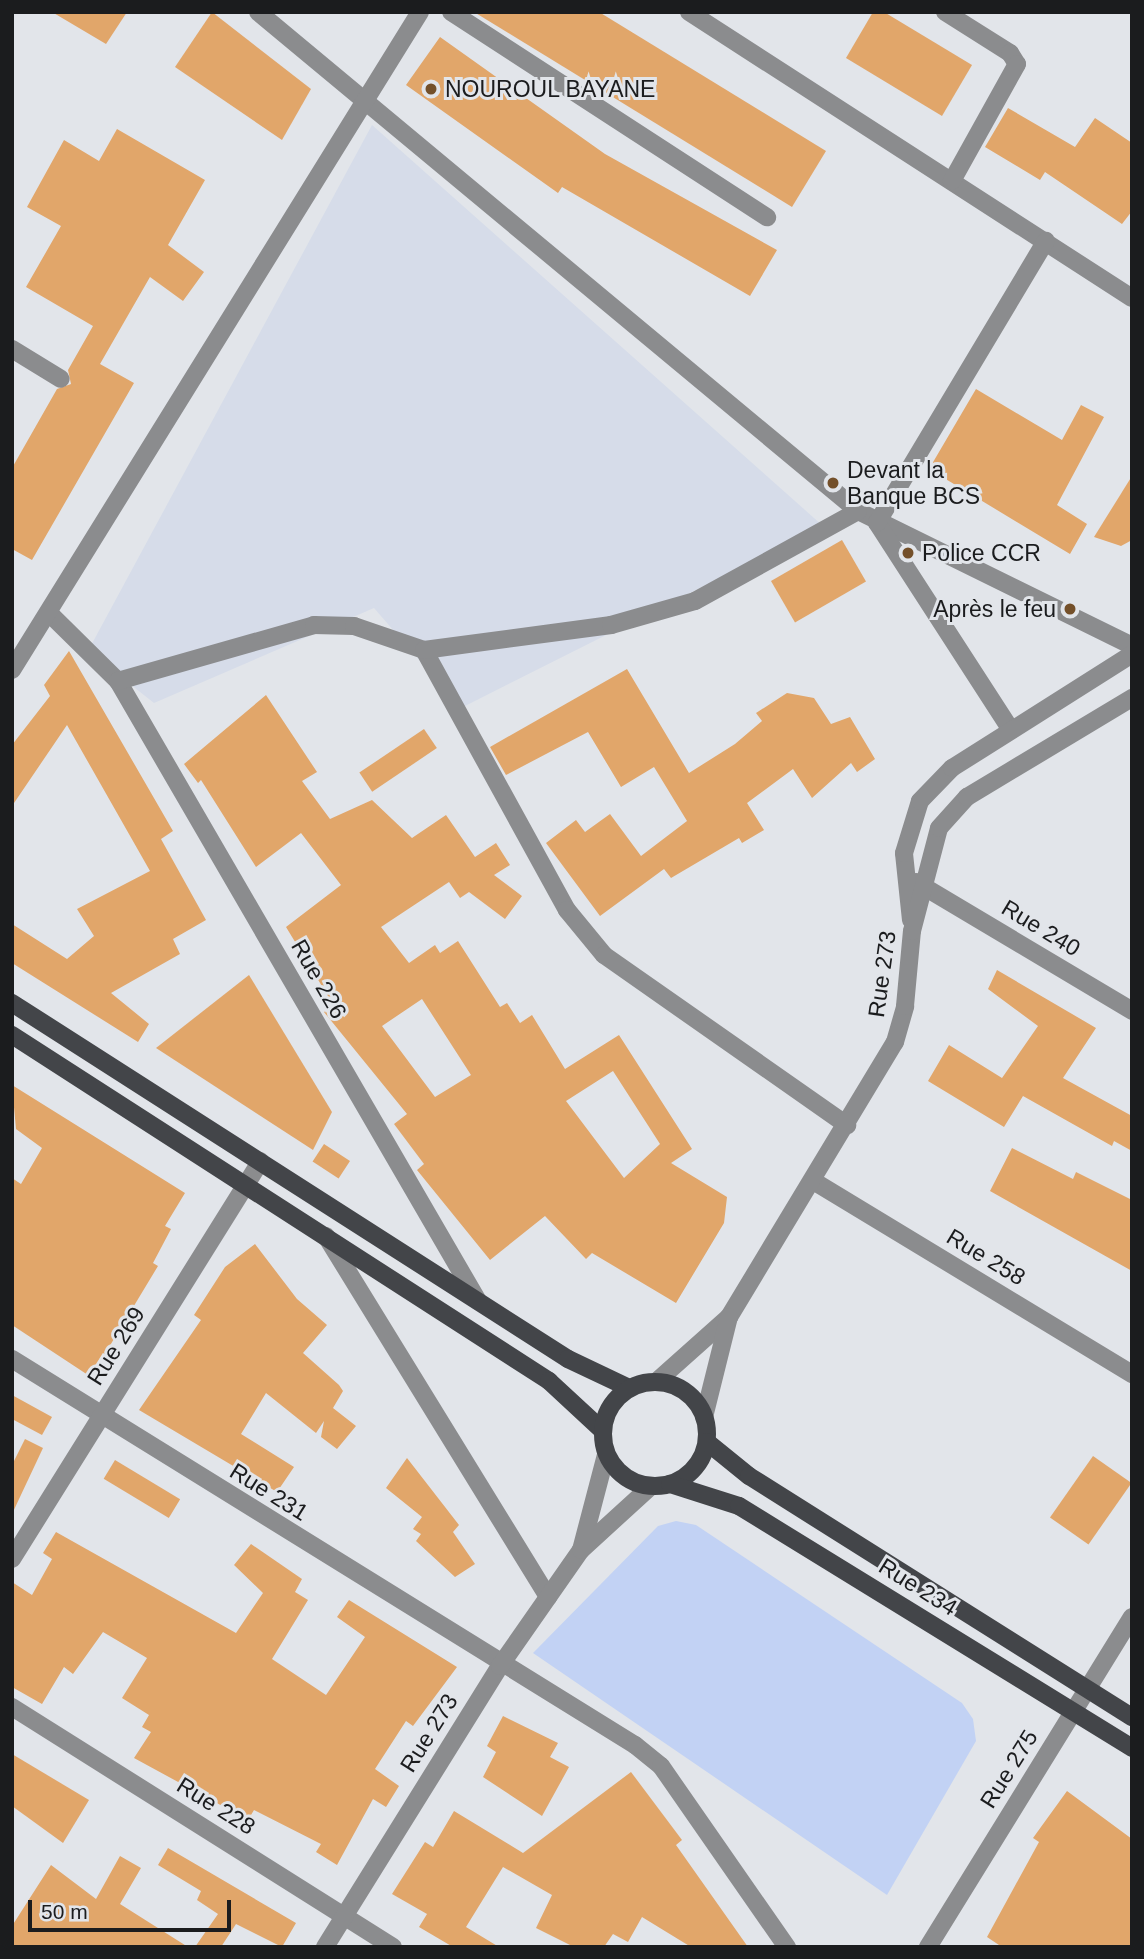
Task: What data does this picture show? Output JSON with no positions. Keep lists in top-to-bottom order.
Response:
{
  "streets": {
    "main road": ["Rue 234"],
    "street": [
      "Rue 240",
      "Rue 273",
      "Rue 226",
      "Rue 258",
      "Rue 269",
      "Rue 231",
      "Rue 275",
      "Rue 228"
    ]
  },
  "crossings": [
    ["Rue 240", "Rue 273"],
    ["Rue 273", "Rue 258"],
    ["Rue 273", "Rue 231"],
    ["Rue 273", "Rue 234"],
    ["Rue 273", "Rue 228"],
    ["Rue 269", "Rue 231"],
    ["Rue 234", "Rue 275"]
  ],
  "places": [
    "NOUROUL BAYANE",
    "Devant la Banque BCS",
    "Police CCR",
    "Après le feu"
  ],
  "scale_bar": "50 m"
}
